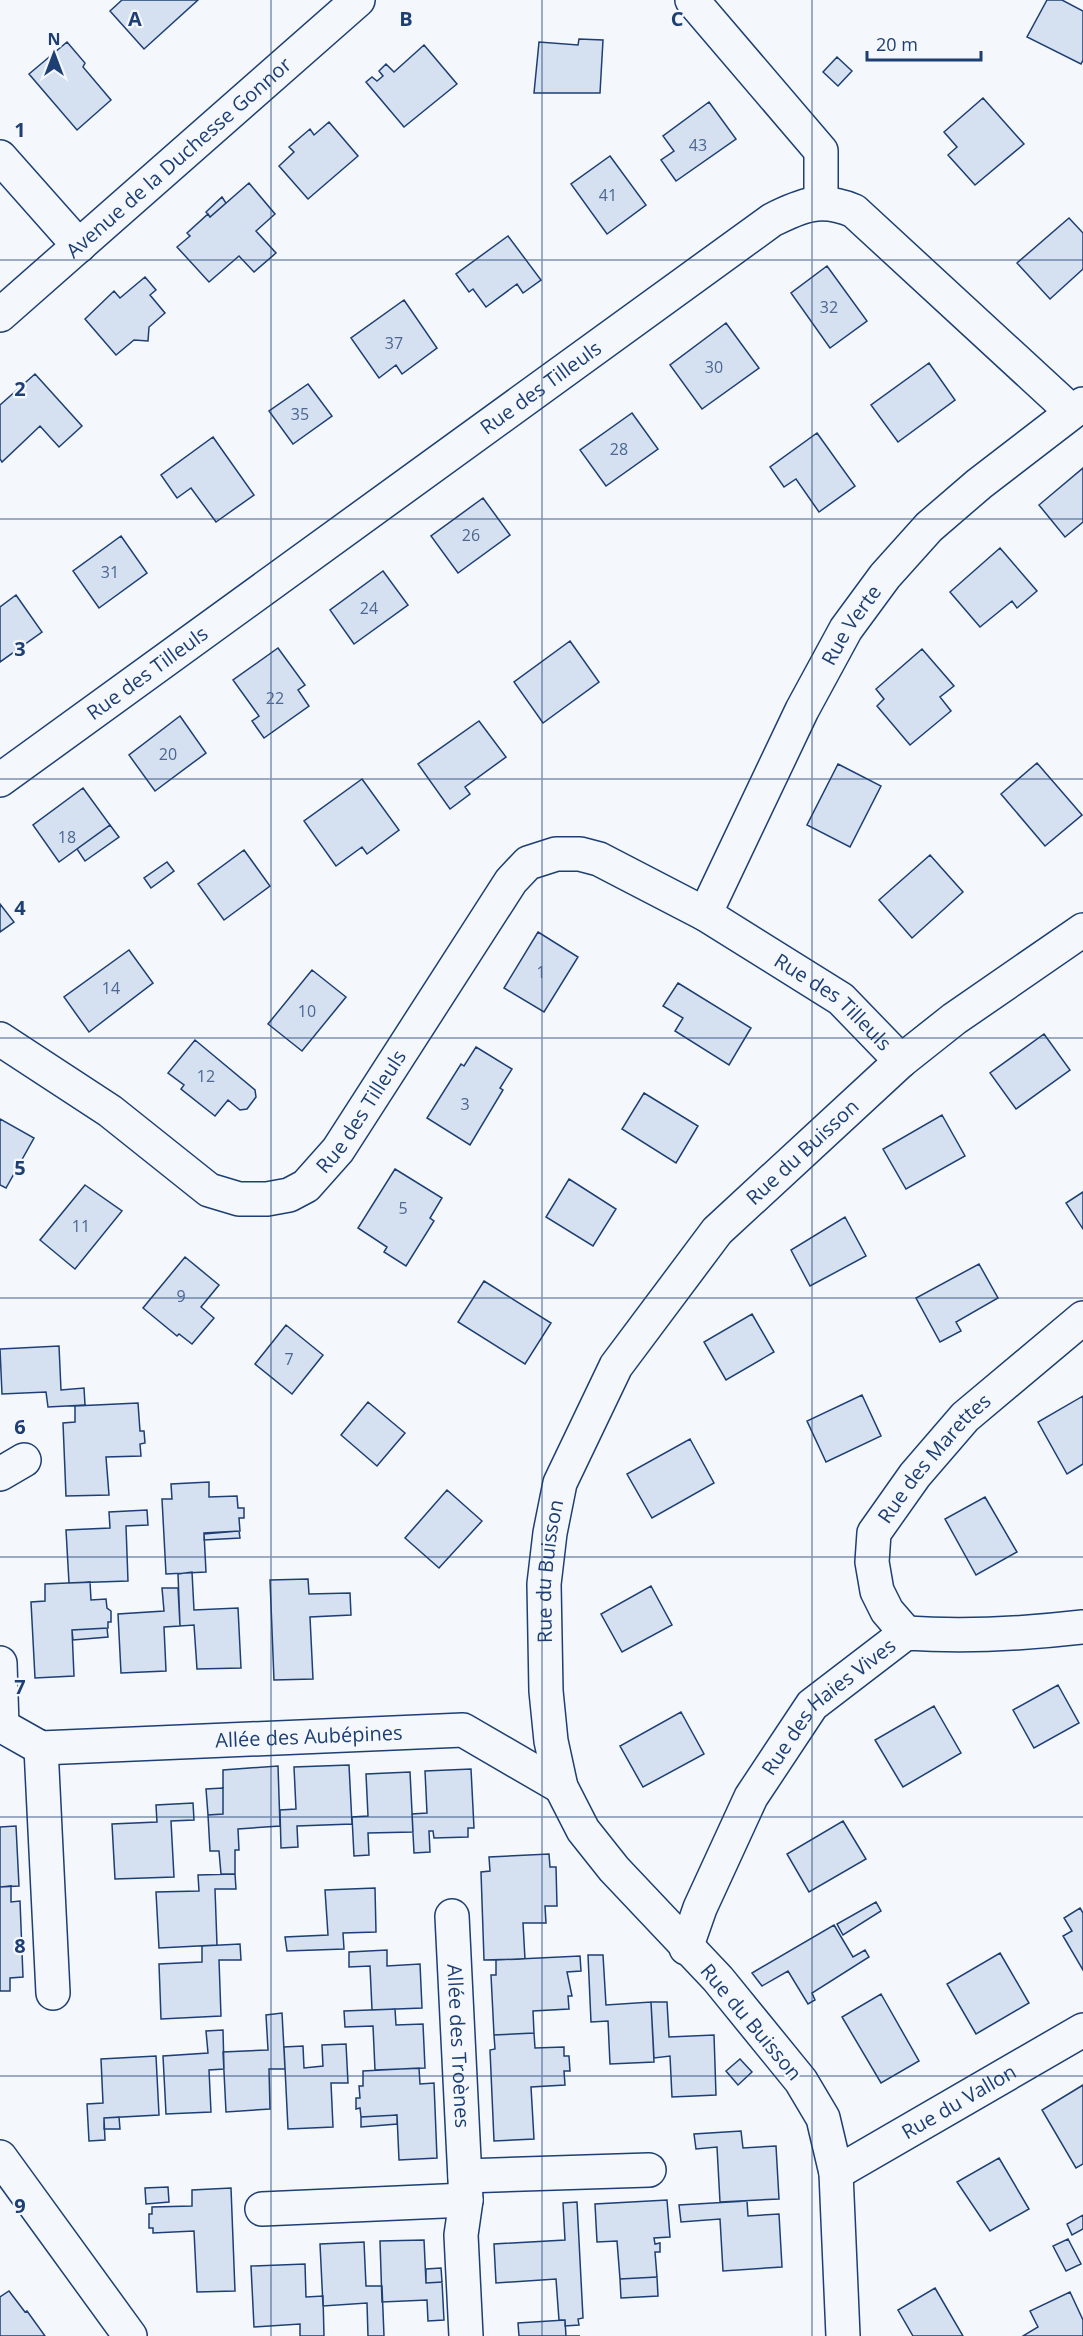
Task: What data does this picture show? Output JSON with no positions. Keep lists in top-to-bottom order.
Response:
{
  "streets": {
    "street": [
      "Avenue de la Duchesse Gonnor",
      "Rue des Tilleuls",
      "Rue Verte",
      "Rue du Buisson",
      "Rue des Marettes",
      "Rue des Haies Vives",
      "Allée des Aubépines",
      "Allée des Troènes",
      "Rue du Vallon"
    ]
  },
  "crossings": [
    ["Rue des Tilleuls", "Rue Verte"],
    ["Rue des Tilleuls", "Rue du Buisson"],
    ["Rue du Buisson", "Rue des Haies Vives"],
    ["Rue du Buisson", "Allée des Aubépines"],
    ["Rue du Buisson", "Rue du Vallon"],
    ["Rue des Marettes", "Rue des Haies Vives"]
  ],
  "house_numbers": [
    "43",
    "41",
    "32",
    "37",
    "30",
    "35",
    "28",
    "26",
    "31",
    "24",
    "22",
    "20",
    "18",
    "1",
    "14",
    "10",
    "12",
    "3",
    "5",
    "11",
    "9",
    "7"
  ],
  "scale_bar": "20 m",
  "north": "top",
  "grid": {
    "columns": ["A", "B", "C"],
    "rows": [
      "1",
      "2",
      "3",
      "4",
      "5",
      "6",
      "7",
      "8",
      "9"
    ]
  }
}
